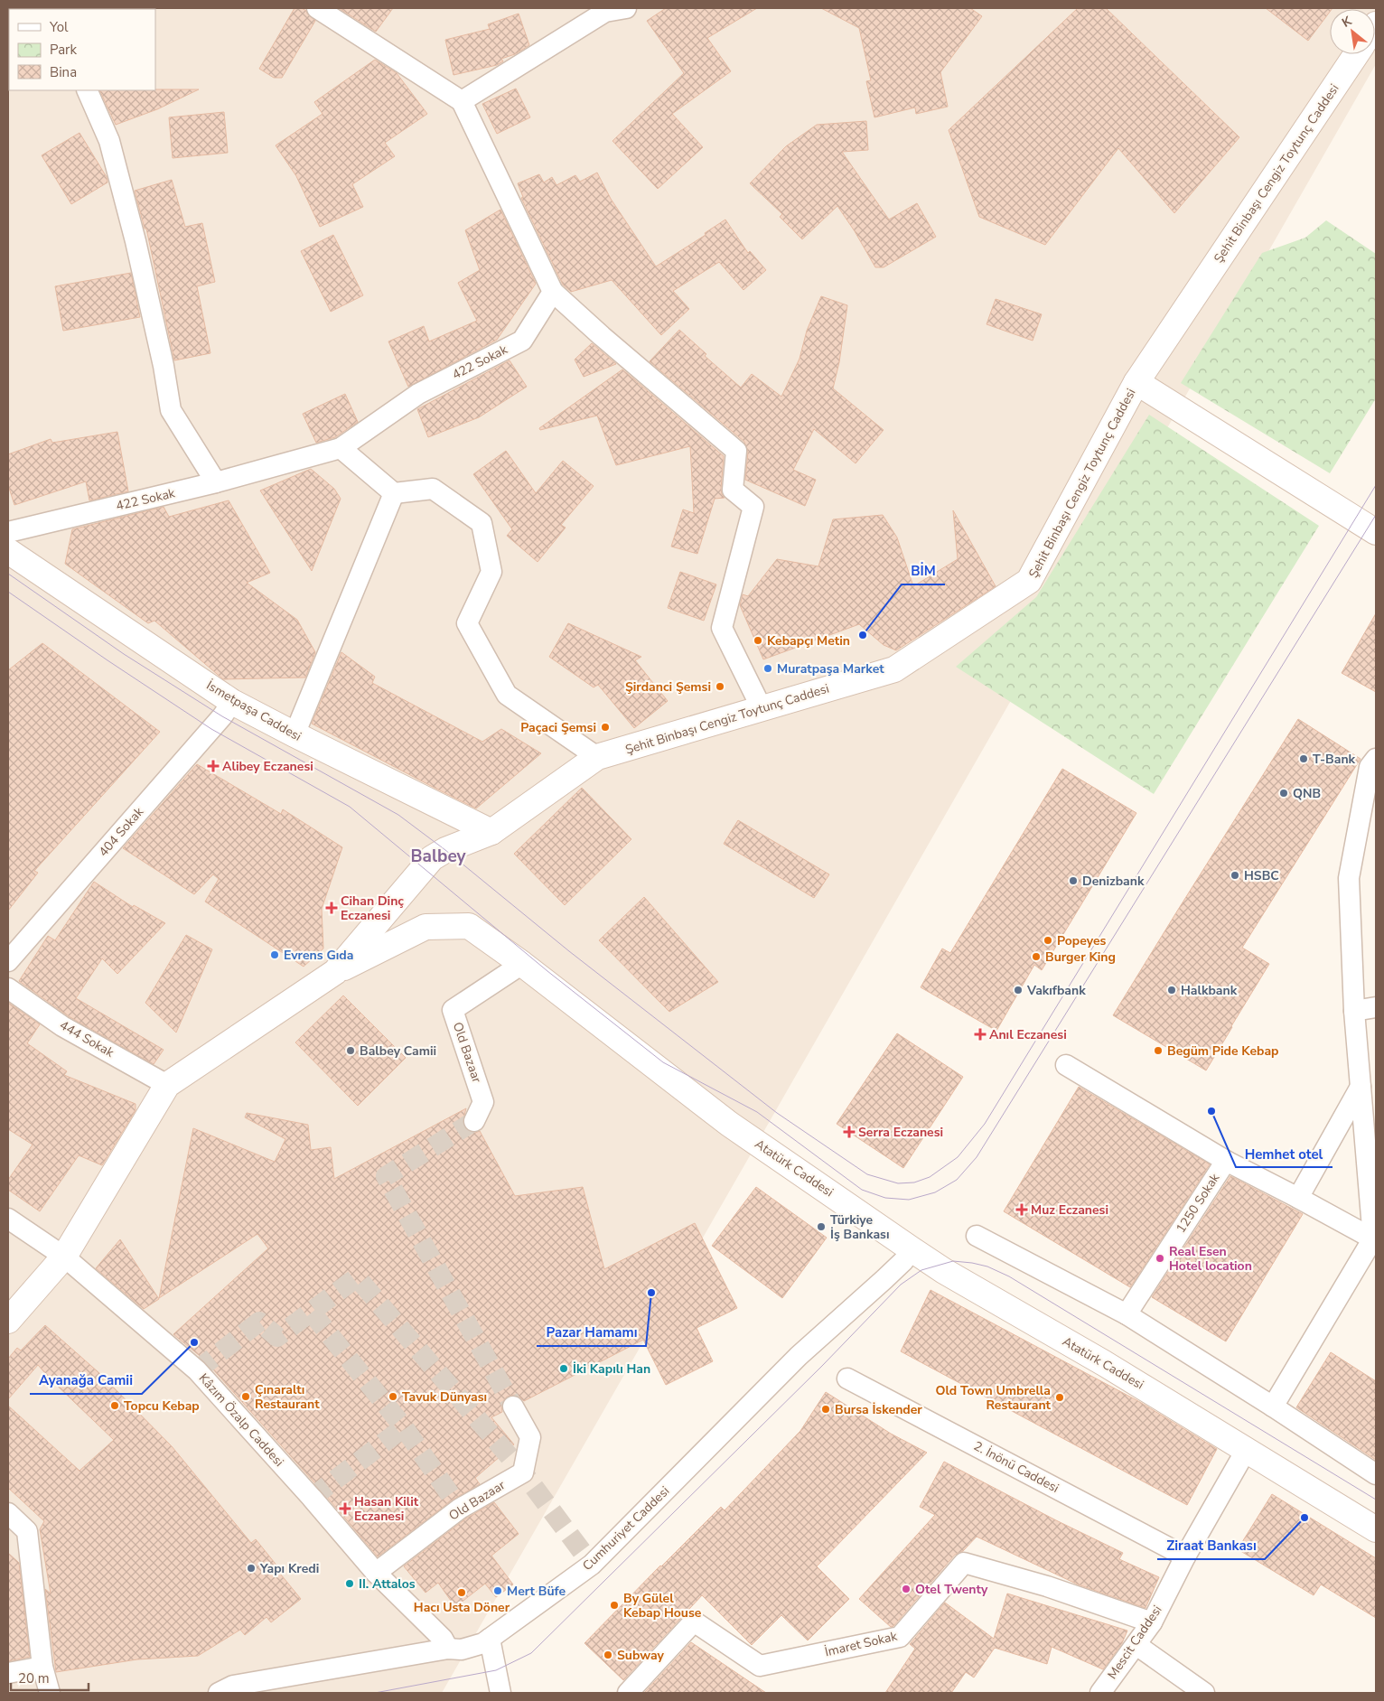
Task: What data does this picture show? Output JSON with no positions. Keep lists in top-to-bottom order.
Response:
{
  "streets": {
    "street": [
      "Şehit Binbaşı Cengiz Toytunç Caddesi",
      "422 Sokak",
      "İsmetpaşa Caddesi",
      "404 Sokak",
      "444 Sokak",
      "Old Bazaar",
      "Atatürk Caddesi",
      "1250 Sokak",
      "Kâzım Özalp Caddesi",
      "2. İnönü Caddesi",
      "Cumhuriyet Caddesi",
      "Mescit Caddesi",
      "İmaret Sokak"
    ]
  },
  "crossings": [
    ["Şehit Binbaşı Cengiz Toytunç Caddesi", "İsmetpaşa Caddesi"],
    ["Şehit Binbaşı Cengiz Toytunç Caddesi", "444 Sokak"],
    ["Şehit Binbaşı Cengiz Toytunç Caddesi", "Atatürk Caddesi"],
    ["Şehit Binbaşı Cengiz Toytunç Caddesi", "Kâzım Özalp Caddesi"],
    ["İsmetpaşa Caddesi", "404 Sokak"],
    ["Old Bazaar", "Atatürk Caddesi"],
    ["Old Bazaar", "Kâzım Özalp Caddesi"],
    ["Atatürk Caddesi", "Cumhuriyet Caddesi"],
    ["Atatürk Caddesi", "Mescit Caddesi"],
    ["Kâzım Özalp Caddesi", "Cumhuriyet Caddesi"],
    ["2. İnönü Caddesi", "Mescit Caddesi"],
    ["Mescit Caddesi", "İmaret Sokak"]
  ],
  "districts": ["Balbey"],
  "places": {
    "other": [
      "BİM",
      "Kebapçı Metin",
      "Muratpaşa Market",
      "Şirdanci Şemsi",
      "Paçaci Şemsi",
      "T-Bank",
      "QNB",
      "HSBC",
      "Denizbank",
      "Popeyes",
      "Evrens Gıda",
      "Burger King",
      "Vakıfbank",
      "Halkbank",
      "Balbey Camii",
      "Begüm Pide Kebap",
      "Hemhet otel",
      "Türkiye İş Bankası",
      "Real Esen Hotel location",
      "Pazar Hamamı",
      "Ayanağa Camii",
      "İki Kapılı Han",
      "Çınaraltı Restaurant",
      "Tavuk Dünyası",
      "Old Town Umbrella Restaurant",
      "Topcu Kebap",
      "Bursa İskender",
      "Ziraat Bankası",
      "Yapı Kredi",
      "II. Attalos",
      "Otel Twenty",
      "Mert Büfe",
      "Hacı Usta Döner",
      "By Gülel Kebap House",
      "Subway"
    ],
    "health": [
      "Alibey Eczanesi",
      "Cihan Dinç Eczanesi",
      "Anıl Eczanesi",
      "Serra Eczanesi",
      "Muz Eczanesi",
      "Hasan Kilit Eczanesi"
    ]
  },
  "legend": ["Yol", "Park", "Bina"],
  "scale_bar": "20 m",
  "north": "top left"
}
